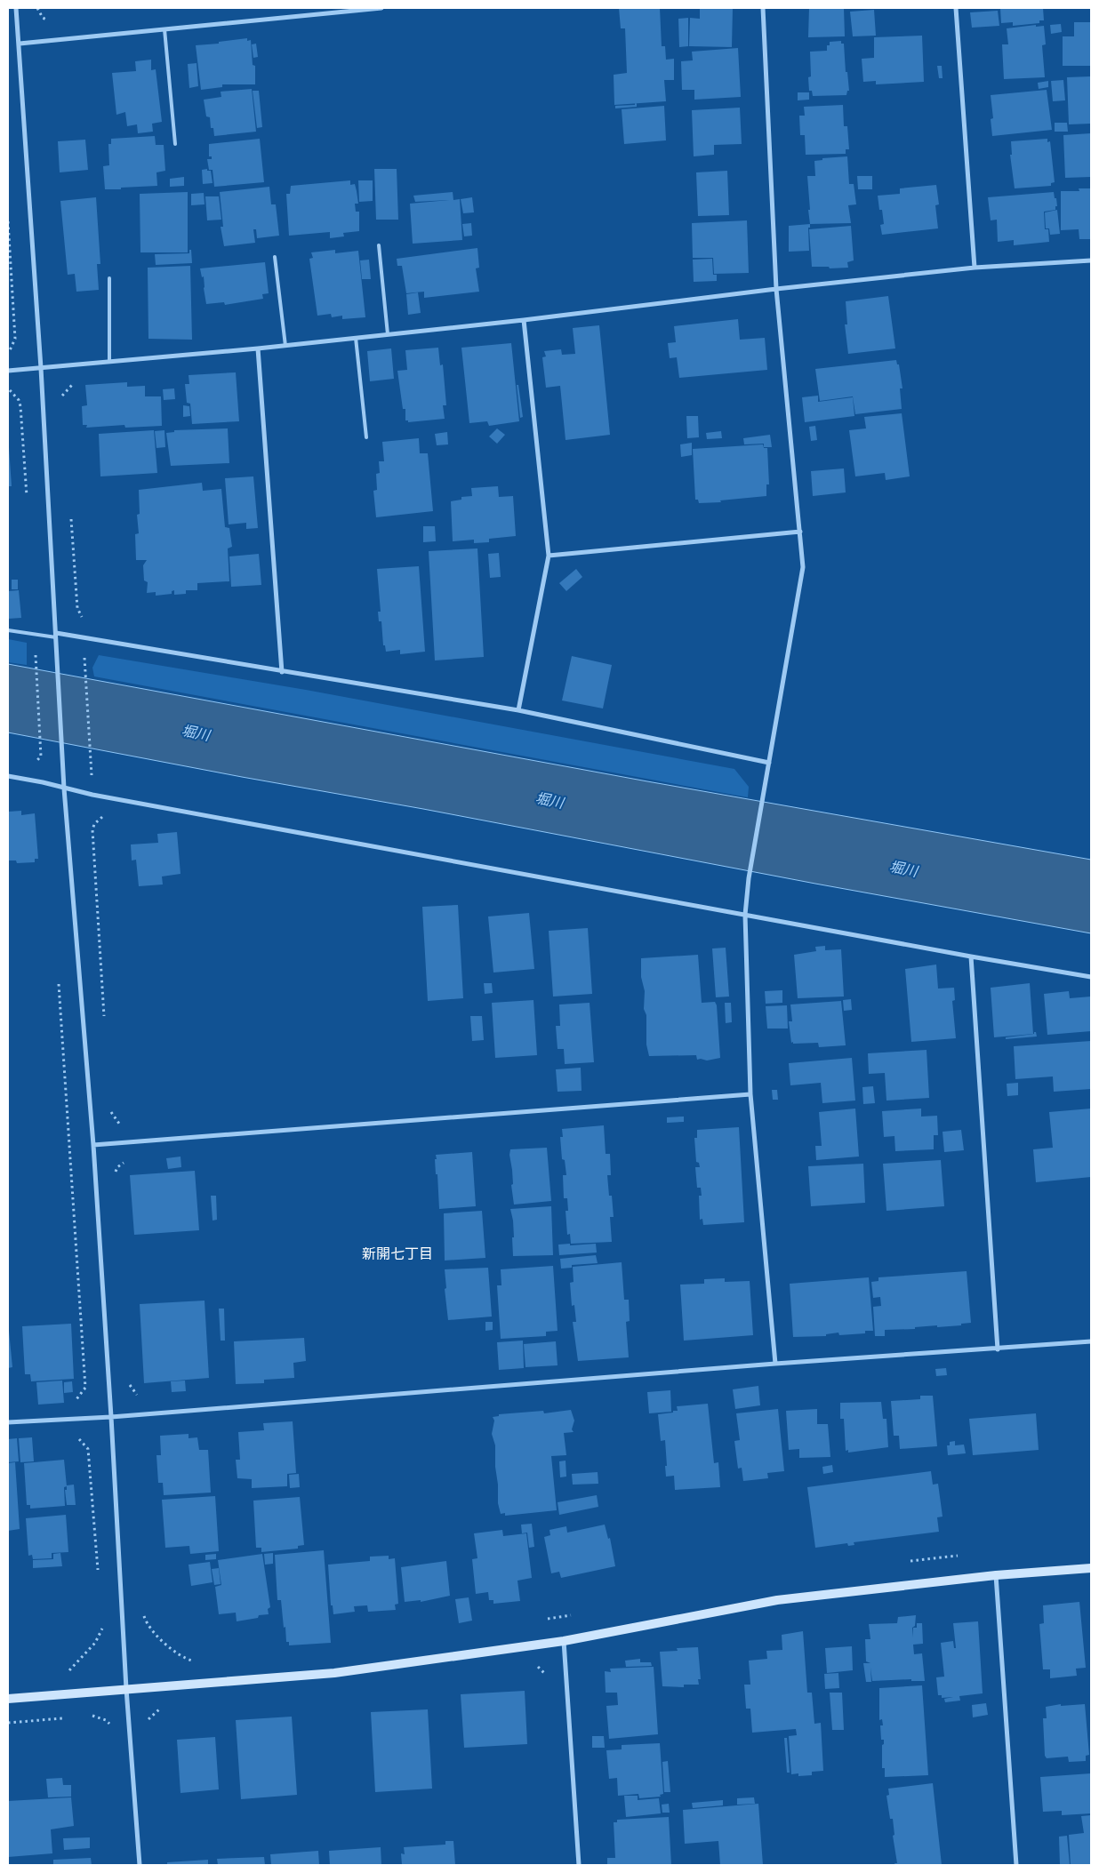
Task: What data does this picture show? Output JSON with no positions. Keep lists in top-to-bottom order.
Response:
{
  "districts": ["新開七丁目"],
  "water": ["堀川"]
}
